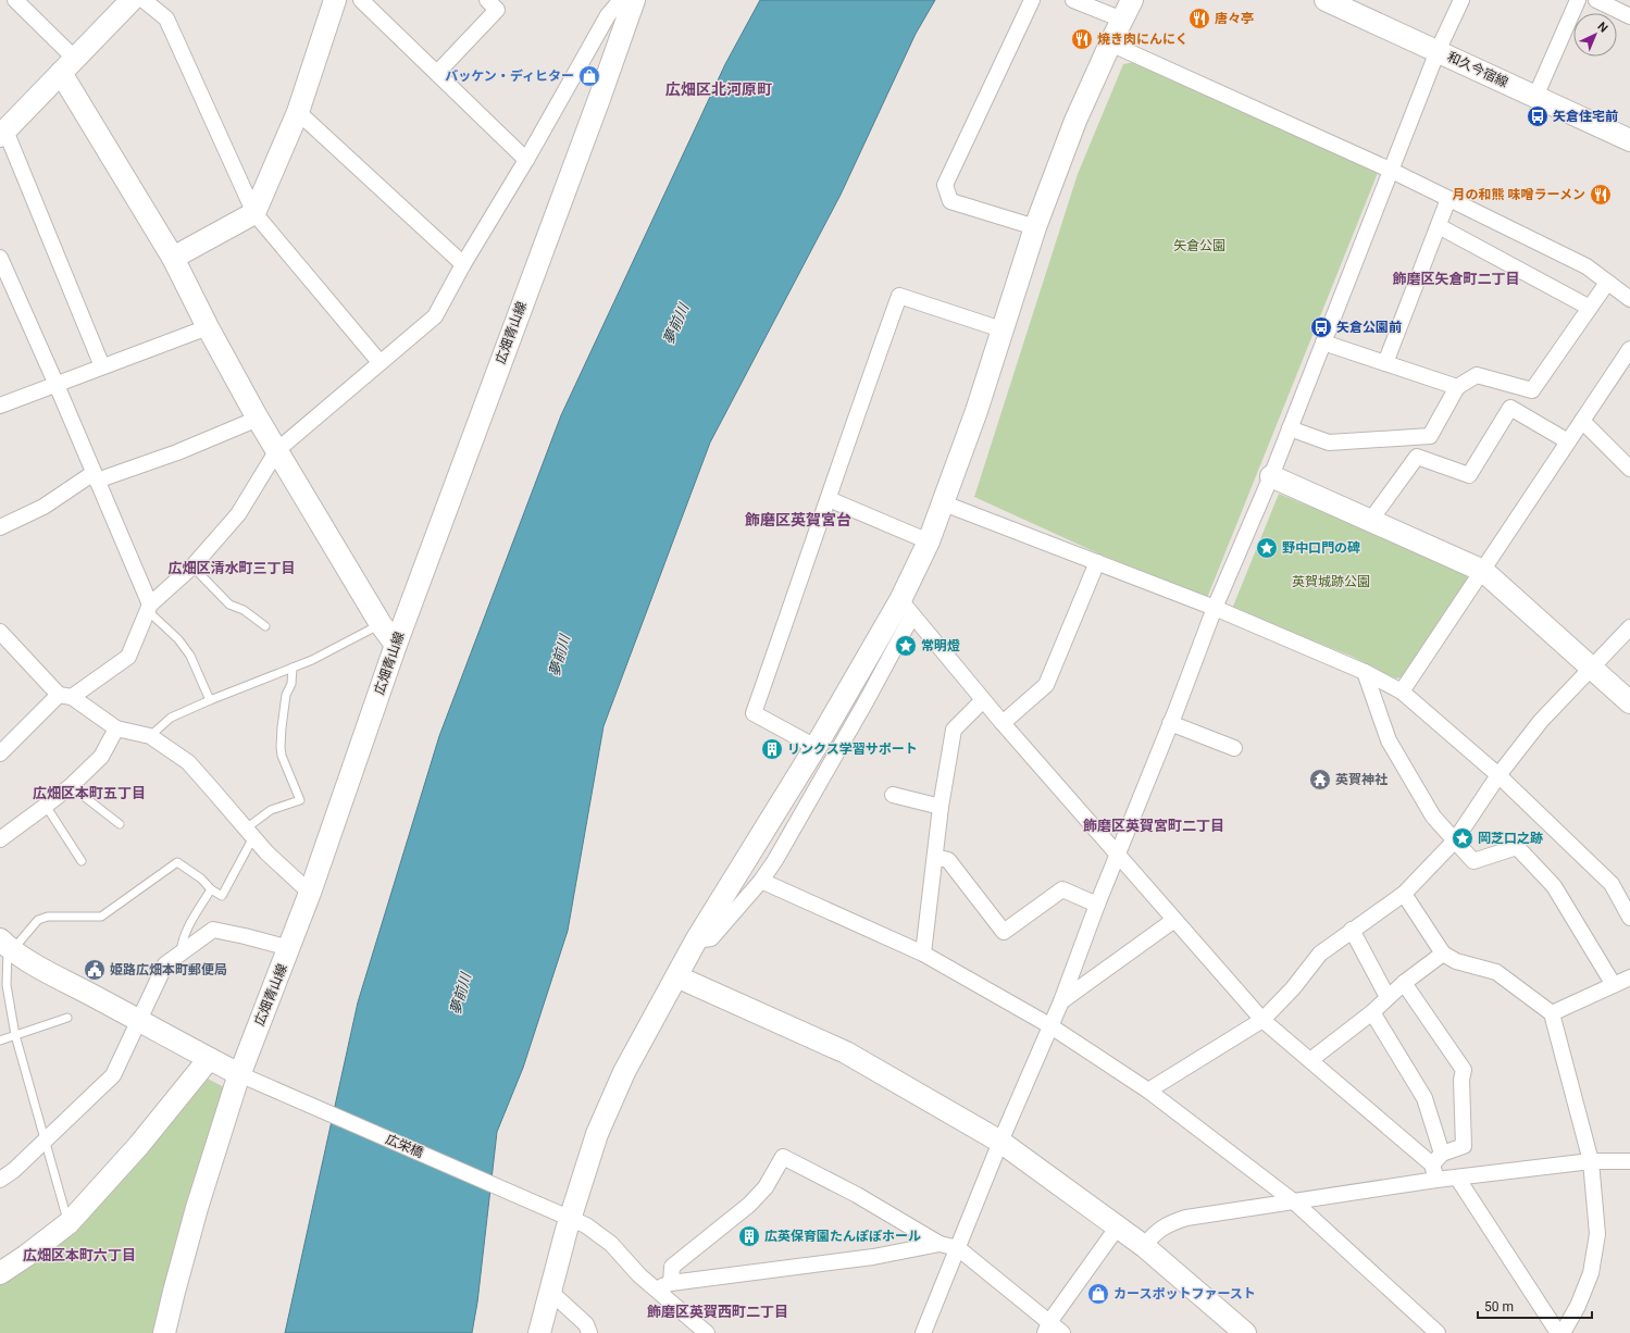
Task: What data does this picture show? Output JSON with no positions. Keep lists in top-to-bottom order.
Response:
{
  "streets": {
    "street": ["和久今宿線", "広畑青山線", "広栄橋"]
  },
  "crossings": [
    ["広畑青山線", "広栄橋"]
  ],
  "districts": [
    "広畑区北河原町",
    "飾磨区矢倉町二丁目",
    "飾磨区英賀宮台",
    "広畑区清水町三丁目",
    "広畑区本町五丁目",
    "飾磨区英賀宮町二丁目",
    "広畑区本町六丁目",
    "飾磨区英賀西町二丁目"
  ],
  "water": ["夢前川"],
  "parks": ["矢倉公園", "英賀城跡公園"],
  "places": {
    "restaurant": ["唐々亭", "焼き肉にんにく", "月の和熊 味噌ラーメン"],
    "shop": ["バッケン・ディヒター", "カースポットファースト"],
    "bus stop": ["矢倉住宅前", "矢倉公園前"],
    "place": ["野中口門の碑", "常明燈", "岡芝口之跡"],
    "building": ["リンクス学習サポート", "広英保育園たんぽぽホール"],
    "temple": ["英賀神社"],
    "public building": ["姫路広畑本町郵便局"]
  },
  "scale_bar": "50 m",
  "north": "top right"
}
